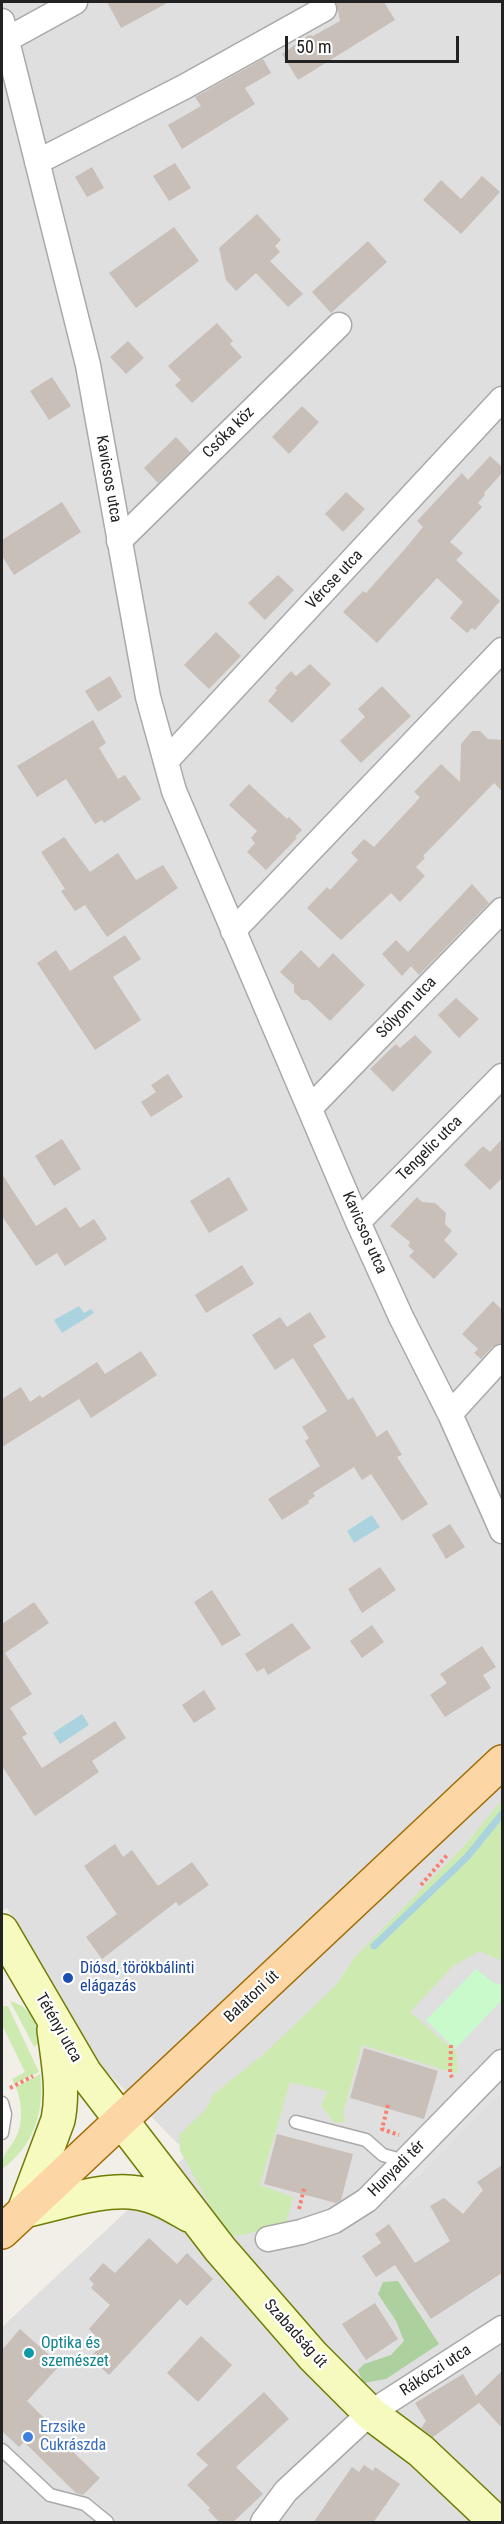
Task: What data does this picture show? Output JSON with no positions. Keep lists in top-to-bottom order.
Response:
{
  "streets": {
    "main road": ["Balatoni út", "Tétényi utca", "Szabadság út"],
    "street": [
      "Csóka köz",
      "Kavicsos utca",
      "Vércse utca",
      "Sólyom utca",
      "Tengelic utca",
      "Hunyadi tér",
      "Rákóczi utca"
    ]
  },
  "crossings": [
    ["Csóka köz", "Kavicsos utca"],
    ["Kavicsos utca", "Vércse utca"],
    ["Kavicsos utca", "Sólyom utca"],
    ["Kavicsos utca", "Tengelic utca"],
    ["Balatoni út", "Tétényi utca"],
    ["Balatoni út", "Szabadság út"],
    ["Tétényi utca", "Szabadság út"],
    ["Szabadság út", "Rákóczi utca"]
  ],
  "places": ["Diósd, törökbálinti elágazás", "Optika és szemészet", "Erzsike Cukrászda"],
  "scale_bar": "50 m"
}
